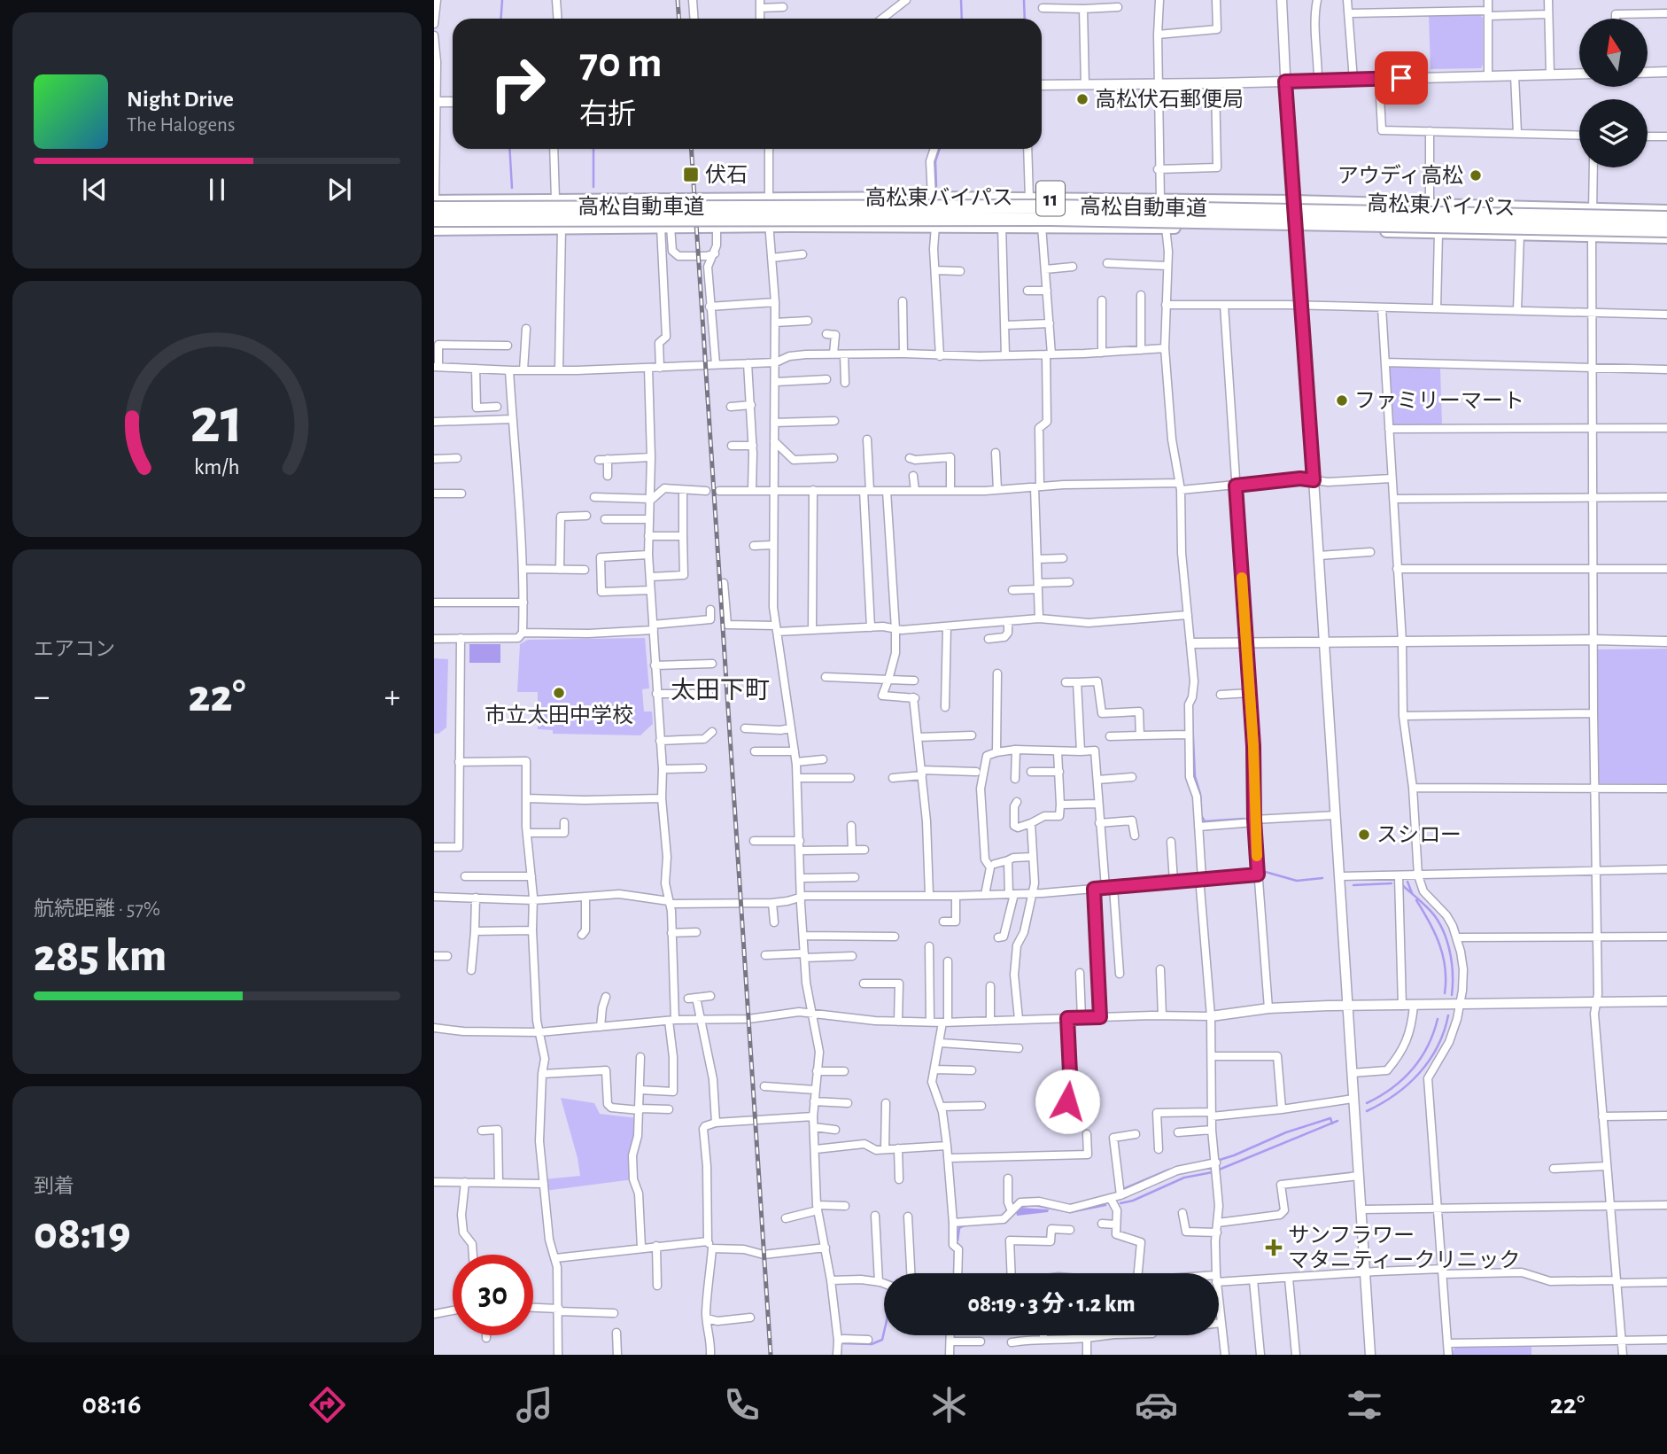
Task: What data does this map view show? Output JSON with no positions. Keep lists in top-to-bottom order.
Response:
{
  "streets": {
    "highway": ["高松東バイパス", "11", "高松自動車道"]
  },
  "crossings": [
    ["高松東バイパス", "高松自動車道"]
  ],
  "districts": ["太田下町"],
  "places": {
    "other": [
      "高松伏石郵便局",
      "アウディ高松",
      "ファミリーマート",
      "市立太田中学校",
      "スシロー"
    ],
    "transit": ["伏石"],
    "health": ["サンフラワー マタニティークリニック"]
  },
  "north": "top",
  "page": {
    "turn": ["70 m", "右折"],
    "song": ["Night Drive", "The Halogens"],
    "tile": [
      "エアコン",
      ["航続距離 · 57%", "285 km"],
      ["到着", "08:19"]
    ],
    "heat": ["−", "22°", "+"],
    "limit": "30",
    "trip": "08:19 · 3 分 · 1.2 km",
    "tabs": ["08:16", "22°"],
    "gauge": ["21", "km/h"]
  }
}
